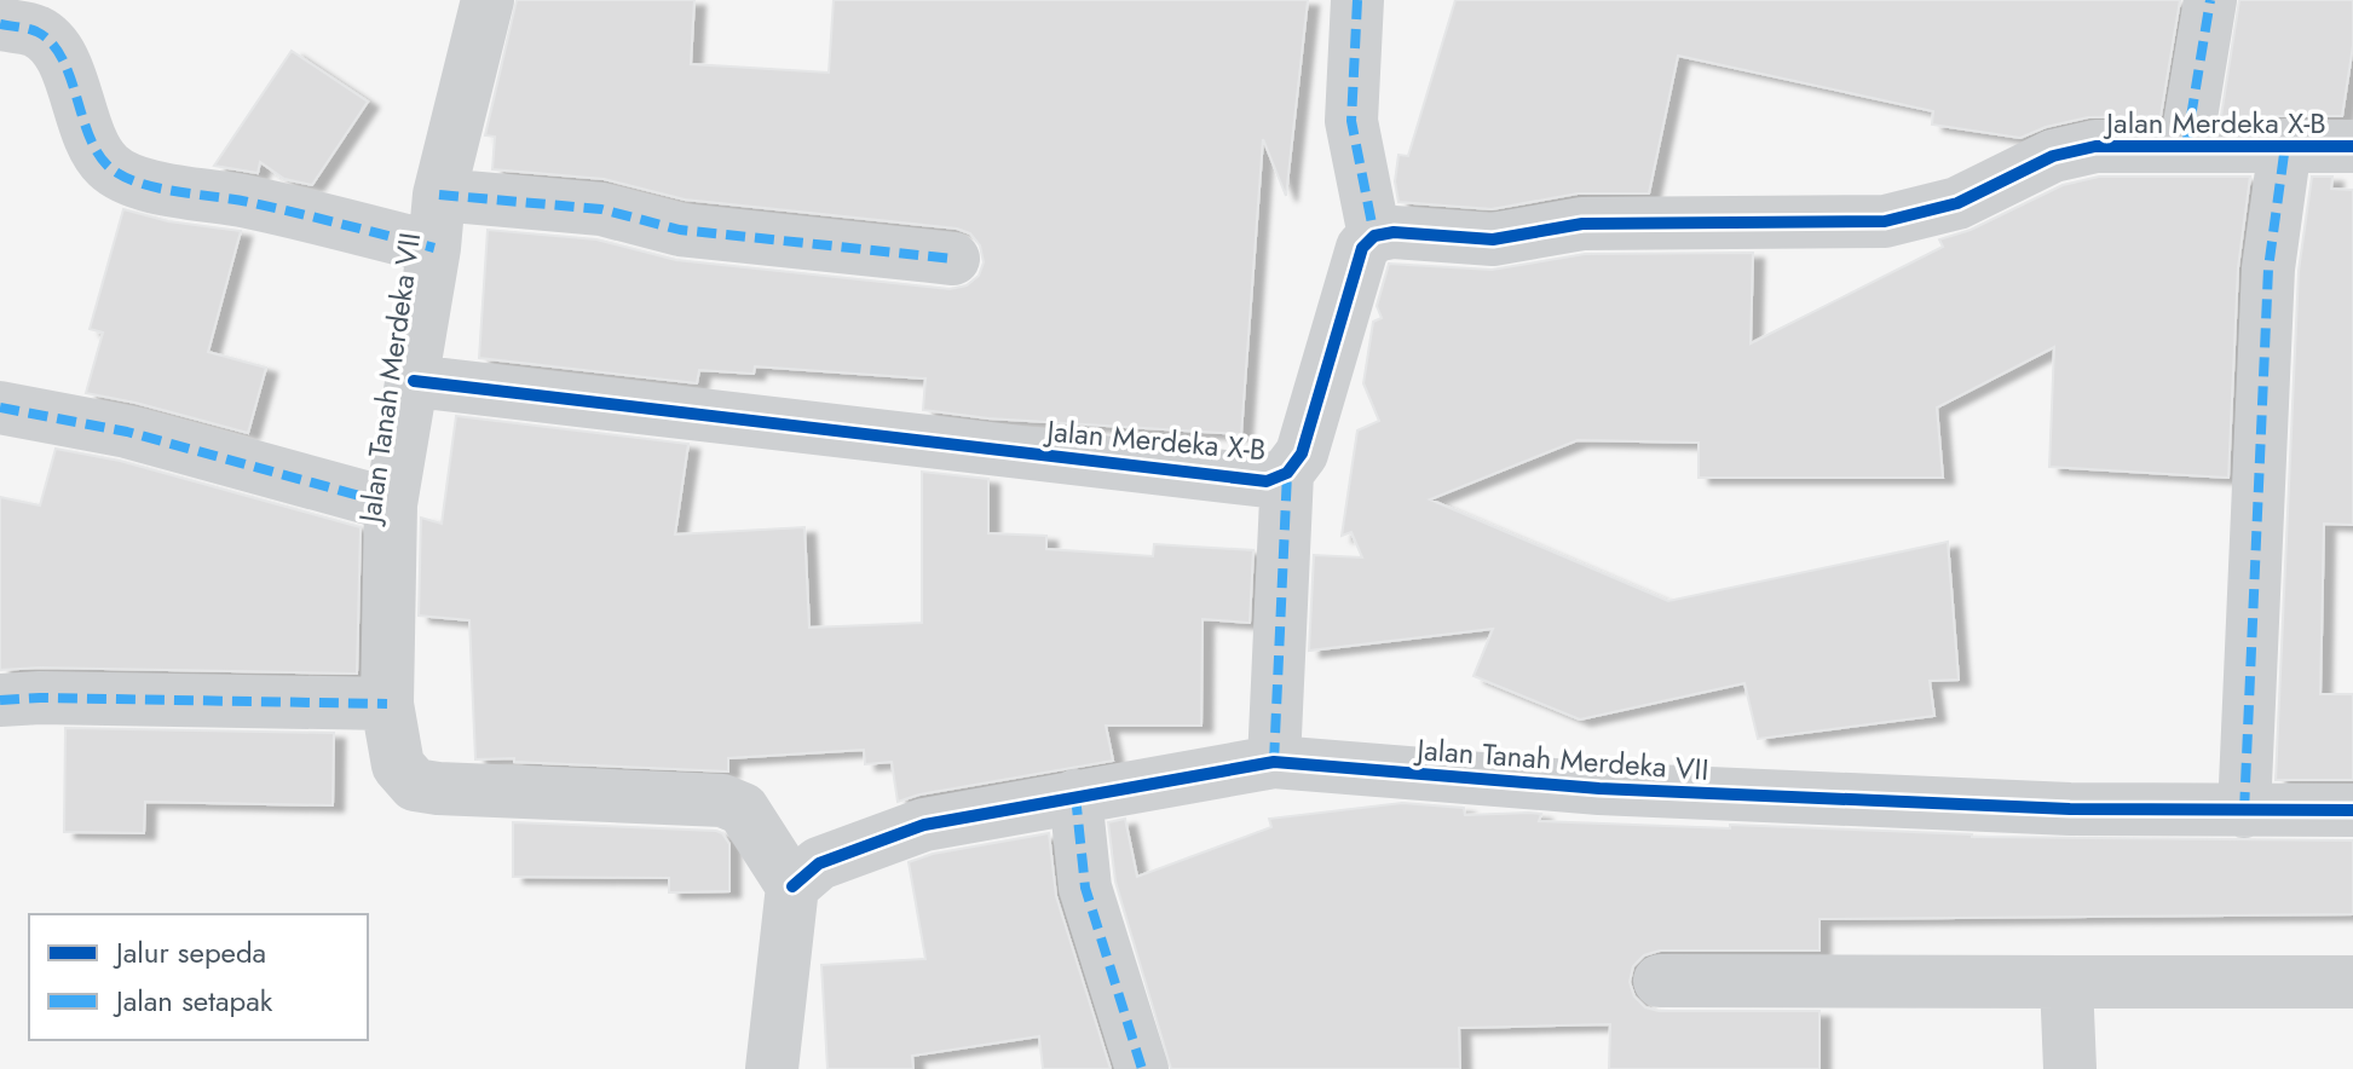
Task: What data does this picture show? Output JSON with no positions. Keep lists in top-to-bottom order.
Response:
{
  "streets": {
    "street": ["Jalan Merdeka X-B", "Jalan Tanah Merdeka VII"]
  },
  "crossings": [
    ["Jalan Merdeka X-B", "Jalan Tanah Merdeka VII"]
  ],
  "legend": ["Jalur sepeda", "Jalan setapak"]
}
